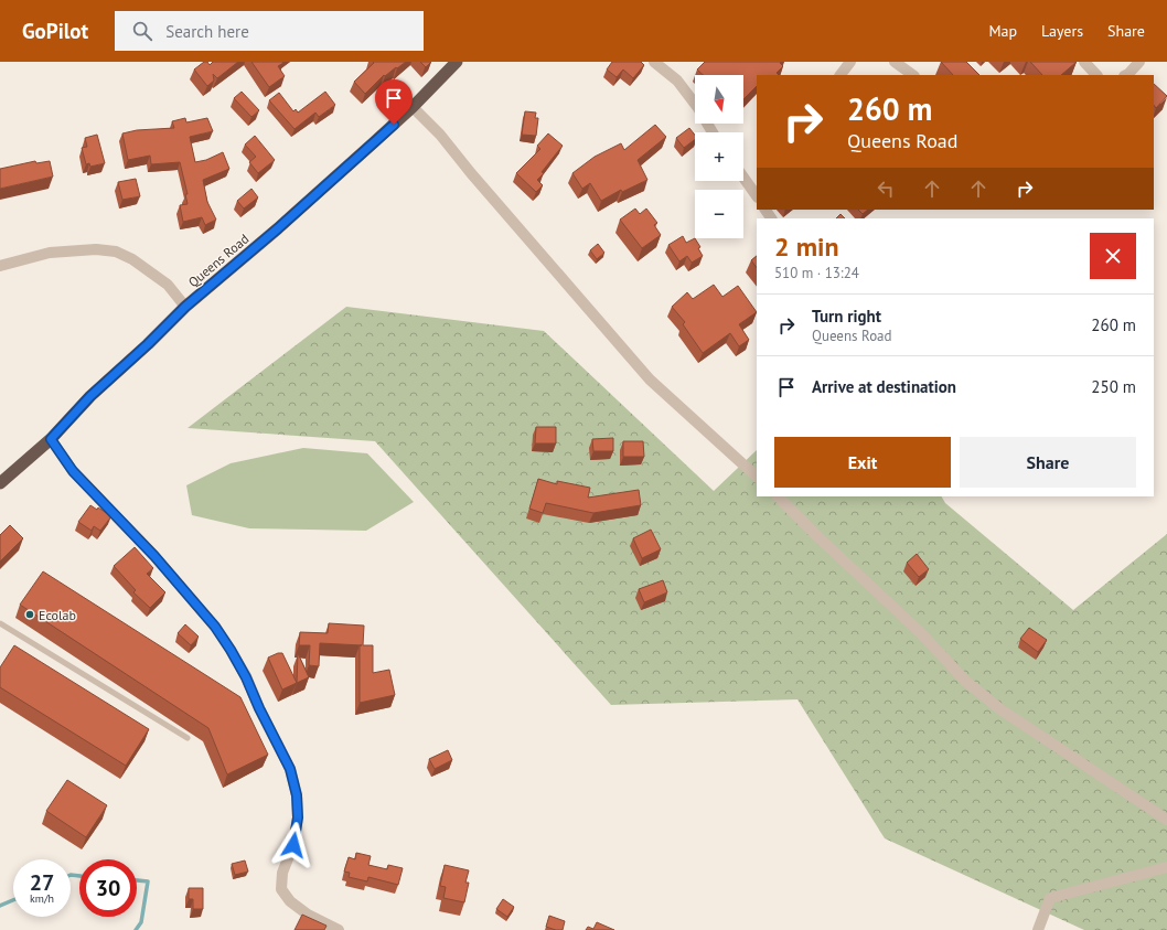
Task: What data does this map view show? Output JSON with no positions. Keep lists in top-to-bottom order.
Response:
{
  "streets": {
    "highway": ["Queens Road"]
  },
  "places": ["Ecolab"],
  "north": "bottom",
  "page": {
    "header": "GoPilot",
    "search": "Search here",
    "nav": ["Map", "Layers", "Share"],
    "map_buttons": ["+", "−"],
    "turn": ["260 m", "Queens Road"],
    "heading": ["2 min", "510 m · 13:24"],
    "list": [
      {
        "name": "Turn right",
        "note": "Queens Road",
        "value": "260 m"
      },
      {
        "name": "Arrive at destination",
        "value": "250 m"
      }
    ],
    "buttons": ["Exit", "Share"],
    "speed": "27 km/h",
    "limit": "30"
  }
}
